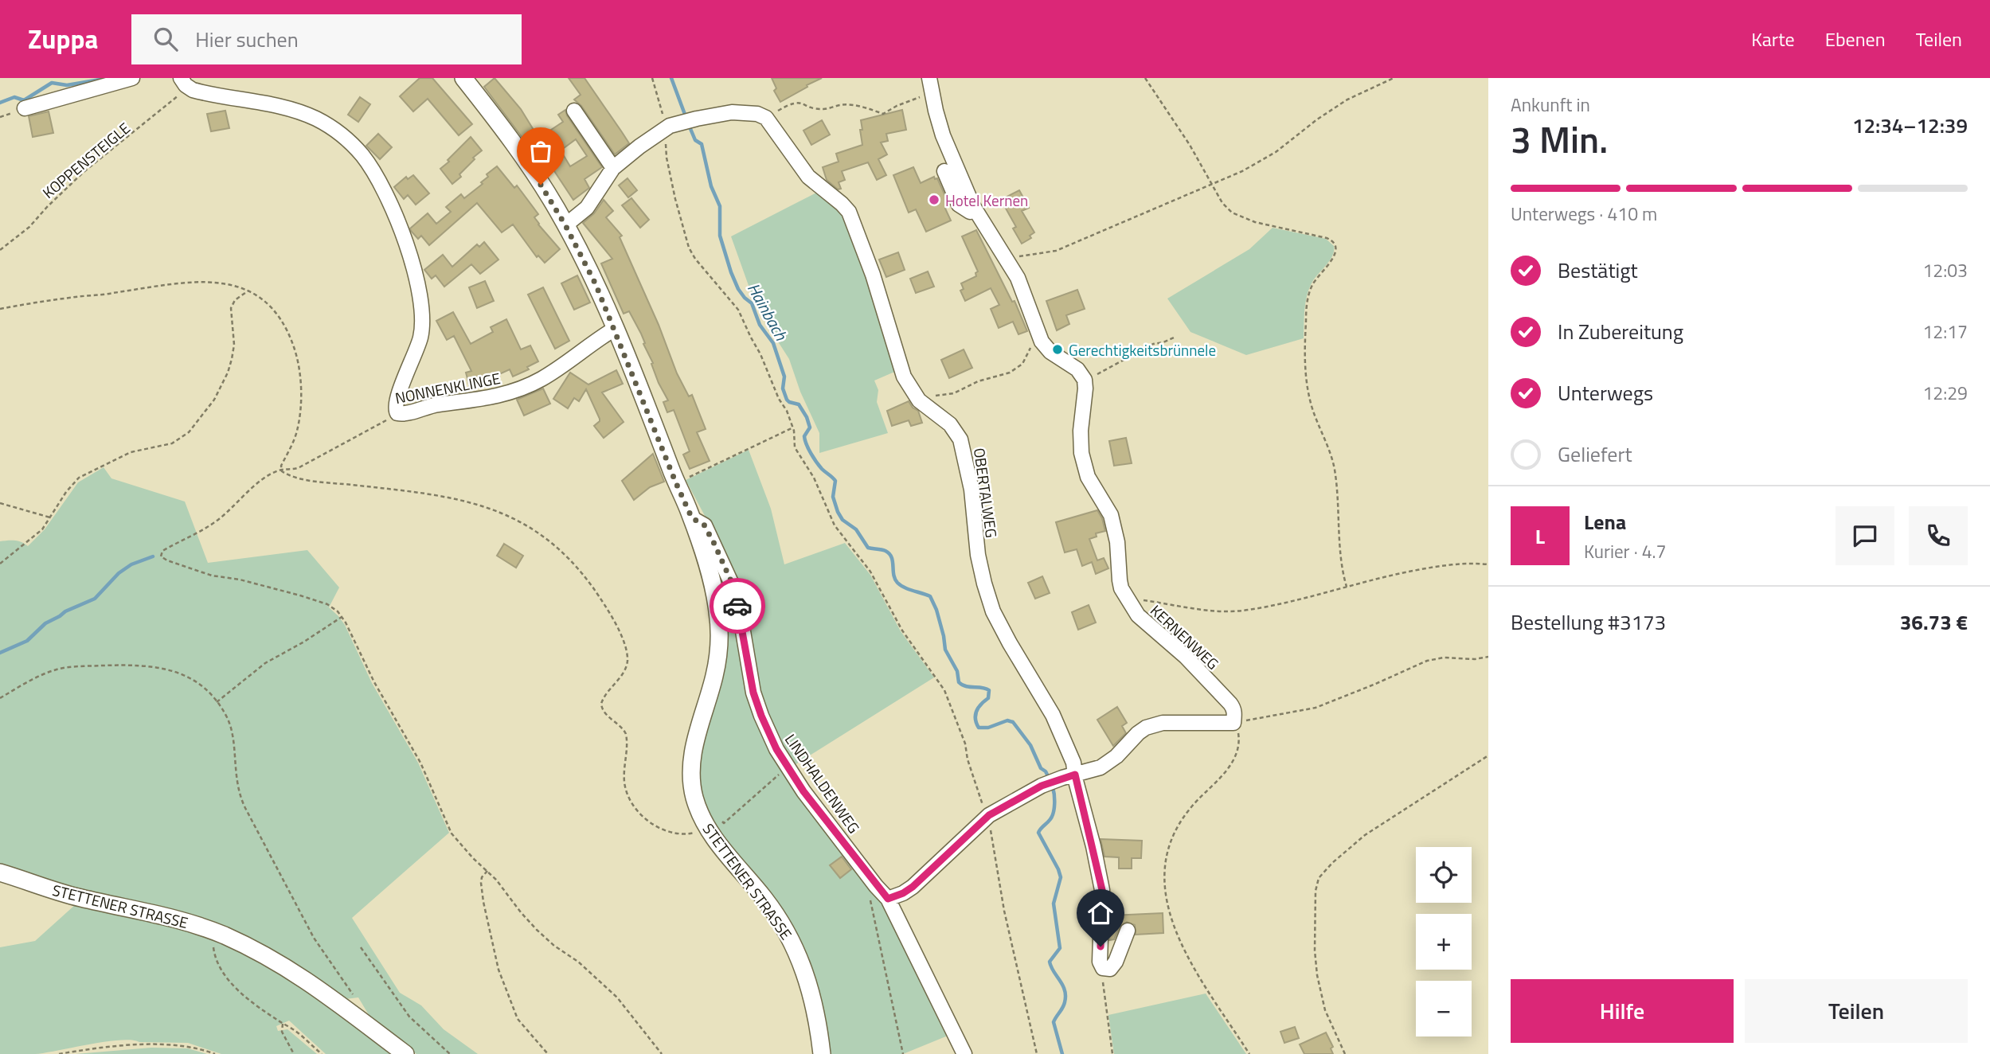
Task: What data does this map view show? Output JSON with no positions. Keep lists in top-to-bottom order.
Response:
{
  "streets": {
    "main road": ["STETTENER STRASSE"],
    "street": [
      "NONNENKLINGE",
      "OBERTALWEG",
      "KERNENWEG",
      "LINDHALDENWEG"
    ],
    "path": ["KOPPENSTEIGLE"]
  },
  "crossings": [
    ["NONNENKLINGE", "STETTENER STRASSE"],
    ["LINDHALDENWEG", "STETTENER STRASSE"]
  ],
  "water": ["Hainbach"],
  "places": ["Hotel Kernen", "Gerechtigkeitsbrünnele"],
  "page": {
    "header": "Zuppa",
    "search": "Hier suchen",
    "nav": ["Karte", "Ebenen", "Teilen"],
    "heading": ["3 Min.", "Ankunft in", "12:34–12:39"],
    "panel": [
      "Lena",
      "Kurier · 4.7",
      "Bestellung #3173",
      "36.73 €"
    ],
    "bar": "Unterwegs · 410 m",
    "list": [
      ["Bestätigt", "12:03"],
      ["In Zubereitung", "12:17"],
      ["Unterwegs", "12:29"],
      "Geliefert"
    ],
    "round": "L",
    "map_buttons": ["+", "−"],
    "buttons": ["Hilfe", "Teilen"]
  }
}
